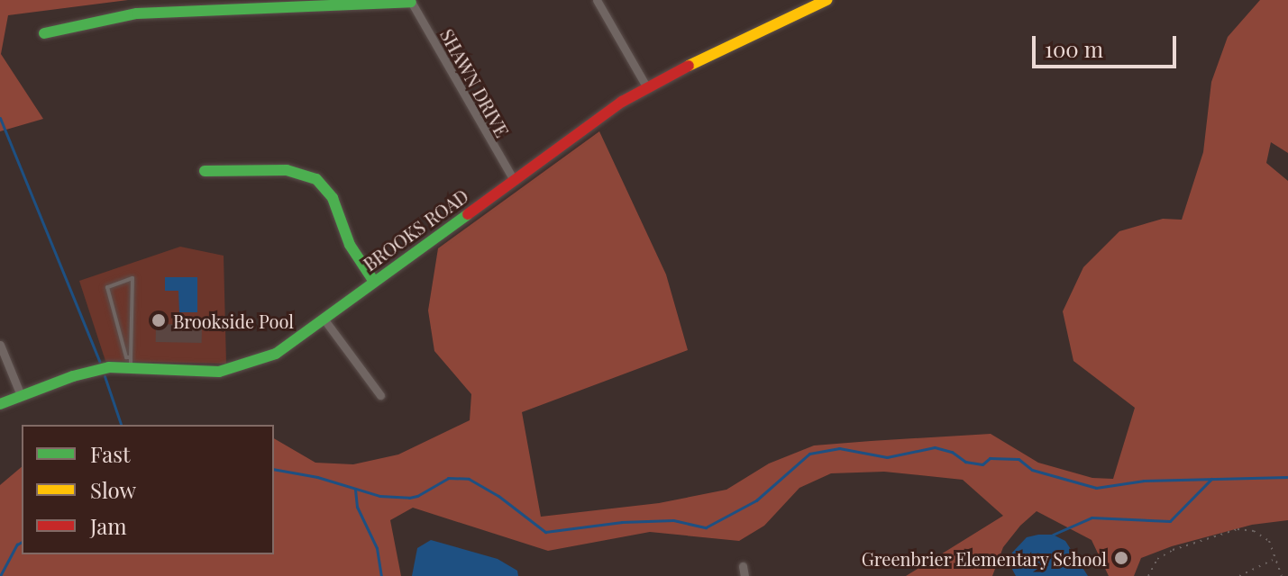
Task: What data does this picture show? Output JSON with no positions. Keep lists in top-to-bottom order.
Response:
{
  "streets": {
    "street": ["SHAWN DRIVE", "BROOKS ROAD"]
  },
  "crossings": [
    ["SHAWN DRIVE", "BROOKS ROAD"]
  ],
  "places": ["Brookside Pool", "Greenbrier Elementary School"],
  "legend": ["Fast", "Slow", "Jam"],
  "scale_bar": "100 m"
}
